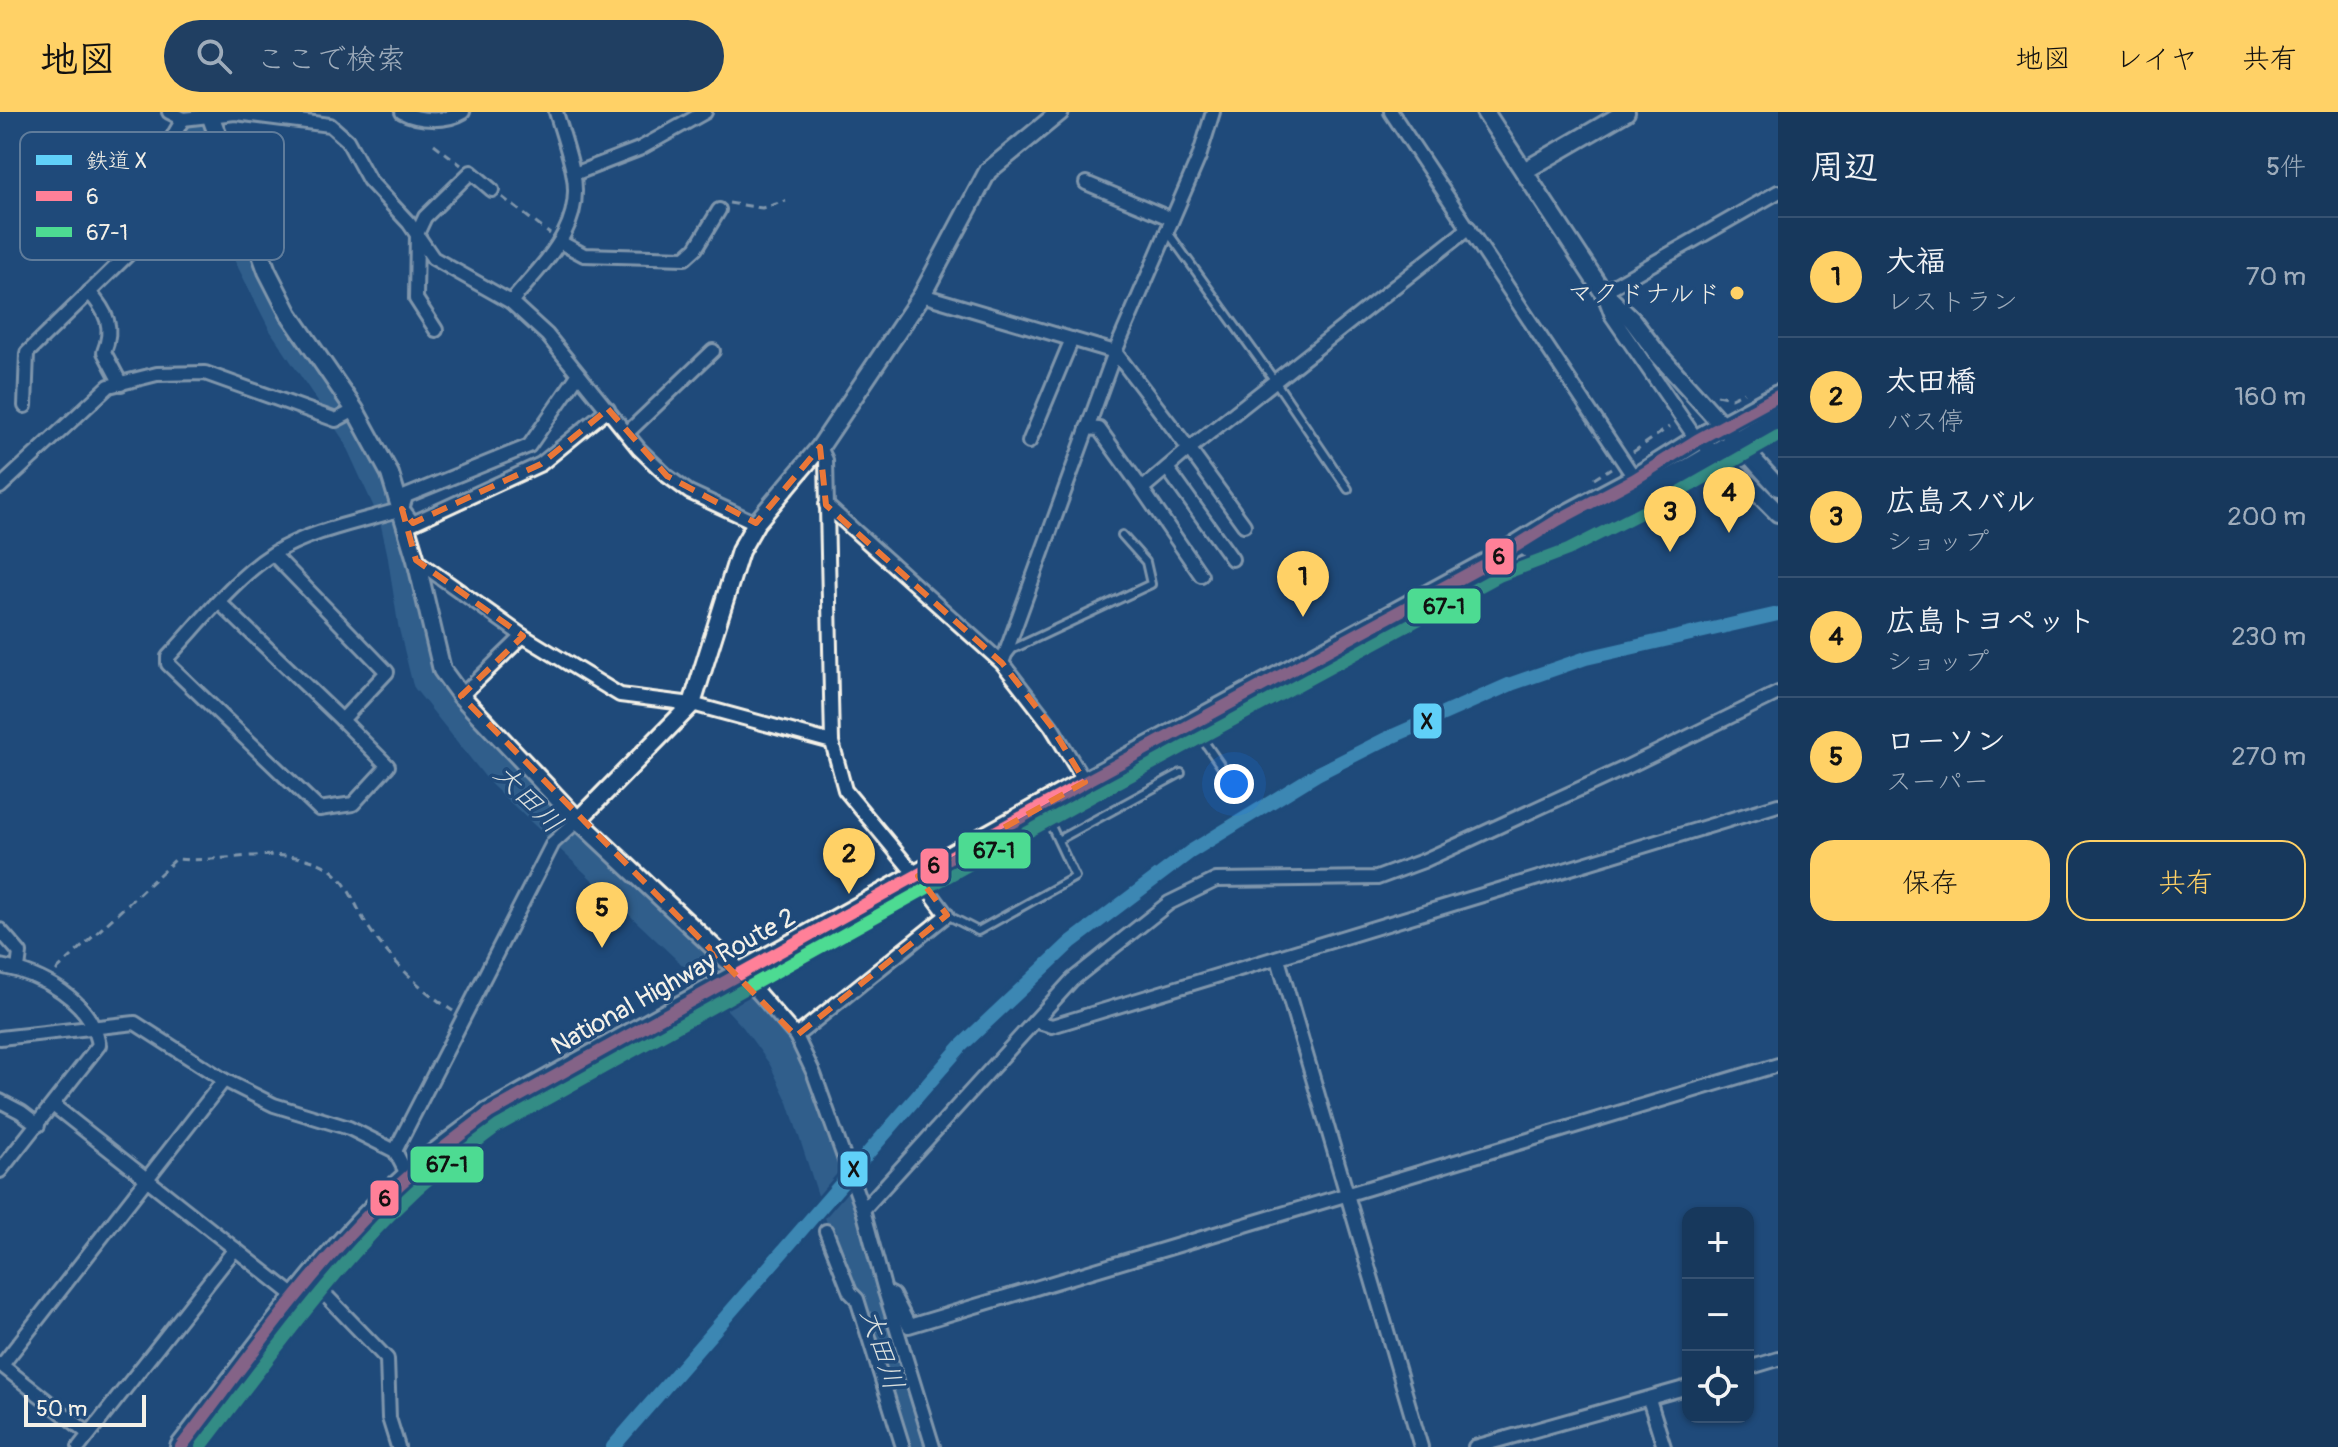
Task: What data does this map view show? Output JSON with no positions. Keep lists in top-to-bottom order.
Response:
{
  "streets": {
    "highway": ["National Highway Route 2"]
  },
  "water": ["大田川"],
  "places": ["マクドナルド"],
  "lines": ["transit line 6", "transit line 67-1", "rail line X"],
  "legend": ["鉄道 X", "6", "67-1"],
  "scale_bar": "50 m",
  "page": {
    "header": "地図",
    "search": "ここで検索",
    "nav": ["地図", "レイヤ", "共有"],
    "heading": ["周辺", "5件"],
    "list": [
      {
        "mark": "1",
        "name": "大福",
        "note": "レストラン",
        "value": "70 m"
      },
      {
        "mark": "2",
        "name": "太田橋",
        "note": "バス停",
        "value": "160 m"
      },
      {
        "mark": "3",
        "name": "広島スバル",
        "note": "ショップ",
        "value": "200 m"
      },
      {
        "mark": "4",
        "name": "広島トヨペット",
        "note": "ショップ",
        "value": "230 m"
      },
      {
        "mark": "5",
        "name": "ローソン",
        "note": "スーパー",
        "value": "270 m"
      }
    ],
    "pins": [
      "4",
      "3",
      "1",
      "2",
      "5"
    ],
    "buttons": ["保存", "共有"],
    "map_buttons": ["+", "−"],
    "scale": "50 m"
  }
}
